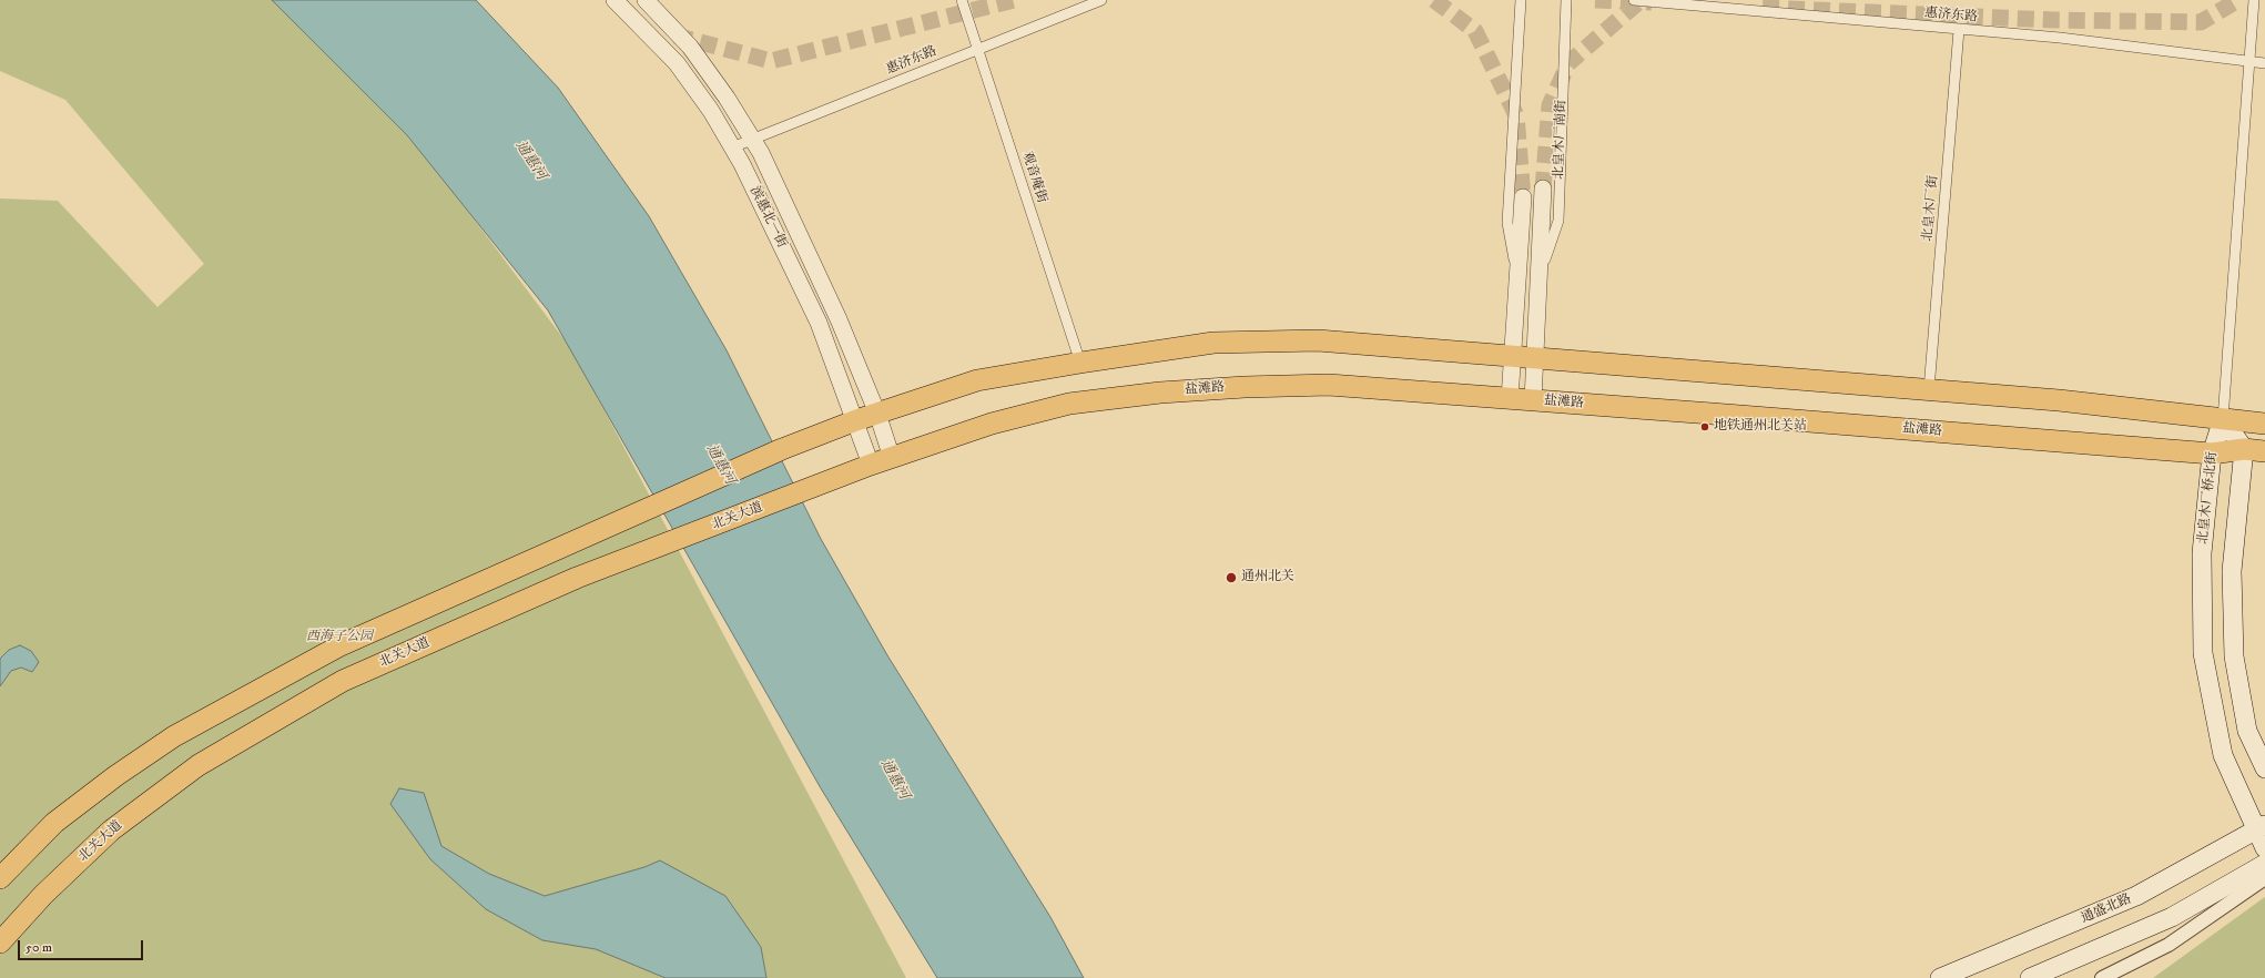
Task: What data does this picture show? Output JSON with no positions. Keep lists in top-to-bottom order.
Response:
{
  "streets": {
    "main road": [
      "盐滩路",
      "北皇木厂桥北街",
      "北关大道",
      "通盛北路"
    ],
    "street": [
      "惠济东路",
      "北皇木厂南街",
      "观音庵街",
      "北皇木厂街",
      "滨惠北一街"
    ]
  },
  "crossings": [
    ["惠济东路", "观音庵街"],
    ["惠济东路", "北皇木厂街"],
    ["惠济东路", "滨惠北一街"],
    ["北皇木厂南街", "盐滩路"],
    ["滨惠北一街", "盐滩路"],
    ["滨惠北一街", "北关大道"],
    ["盐滩路", "北皇木厂桥北街"],
    ["盐滩路", "北关大道"],
    ["北皇木厂桥北街", "通盛北路"]
  ],
  "water": ["通惠河"],
  "parks": ["西海子公园"],
  "places": ["地铁通州北关站", "通州北关"],
  "scale_bar": "50 m"
}
